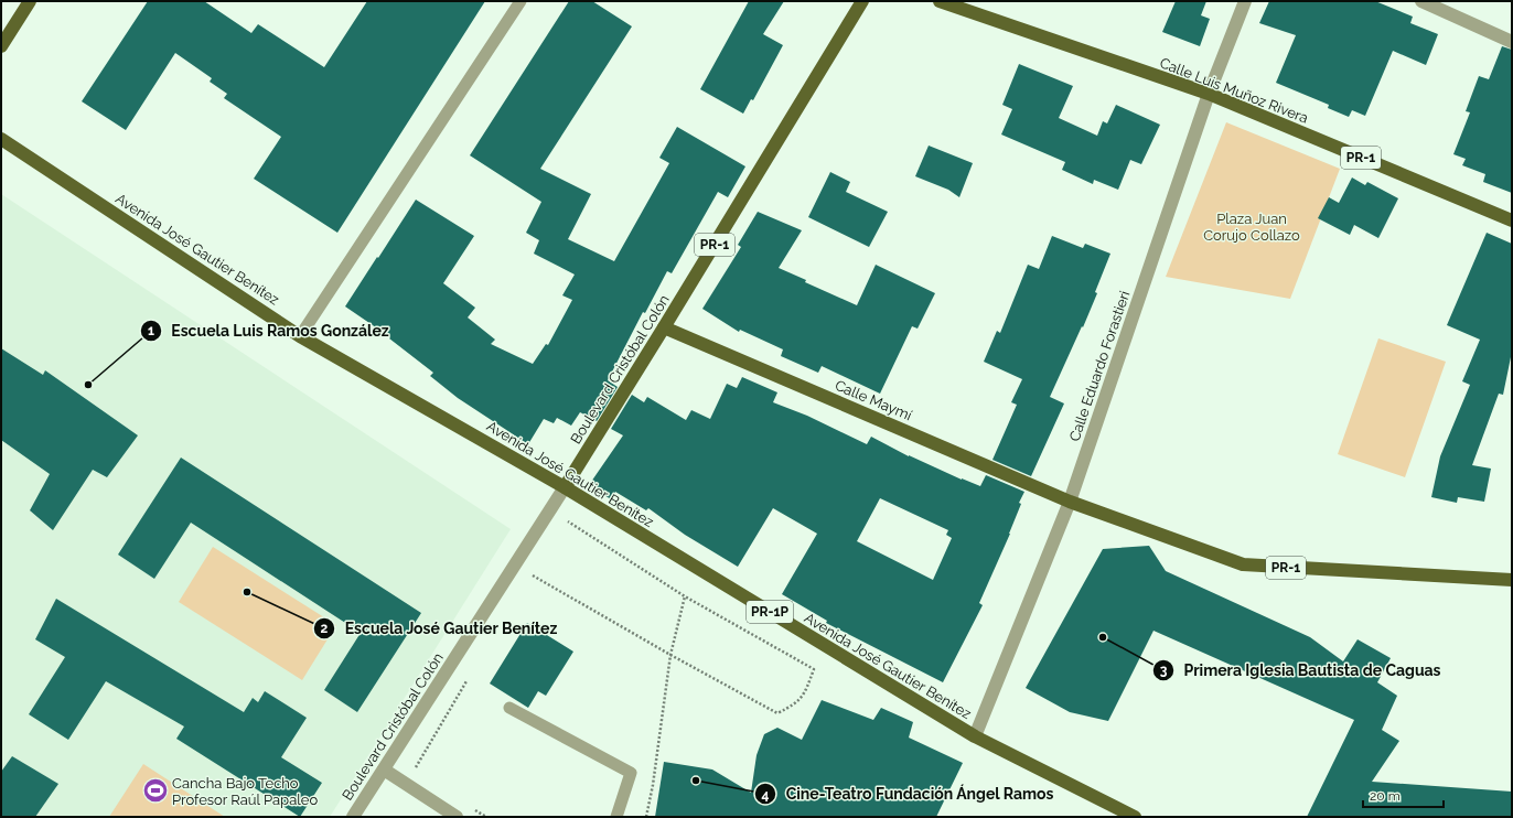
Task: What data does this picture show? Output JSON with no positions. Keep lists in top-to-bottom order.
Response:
{
  "streets": {
    "main road": [
      "Calle Luis Muñoz Rivera",
      "PR-1",
      "Avenida José Gautier Benítez",
      "Boulevard Cristóbal Colón",
      "Calle Maymí",
      "PR-1P"
    ],
    "street": ["Calle Eduardo Forastieri"]
  },
  "crossings": [
    ["Calle Luis Muñoz Rivera", "Calle Eduardo Forastieri"],
    ["PR-1", "Calle Eduardo Forastieri"],
    ["PR-1", "Calle Maymí"],
    ["Avenida José Gautier Benítez", "Calle Eduardo Forastieri"],
    ["Avenida José Gautier Benítez", "Boulevard Cristóbal Colón"],
    ["Calle Eduardo Forastieri", "Calle Maymí"],
    ["Boulevard Cristóbal Colón", "Calle Maymí"]
  ],
  "parks": ["Plaza Juan Corujo Collazo"],
  "places": {
    "other": [
      "Escuela Luis Ramos González",
      "Escuela José Gautier Benítez",
      "Primera Iglesia Bautista de Caguas",
      "Cine-Teatro Fundación Ángel Ramos"
    ],
    "sports": ["Cancha Bajo Techo Profesor Raúl Papaleo"]
  },
  "scale_bar": "20 m"
}
